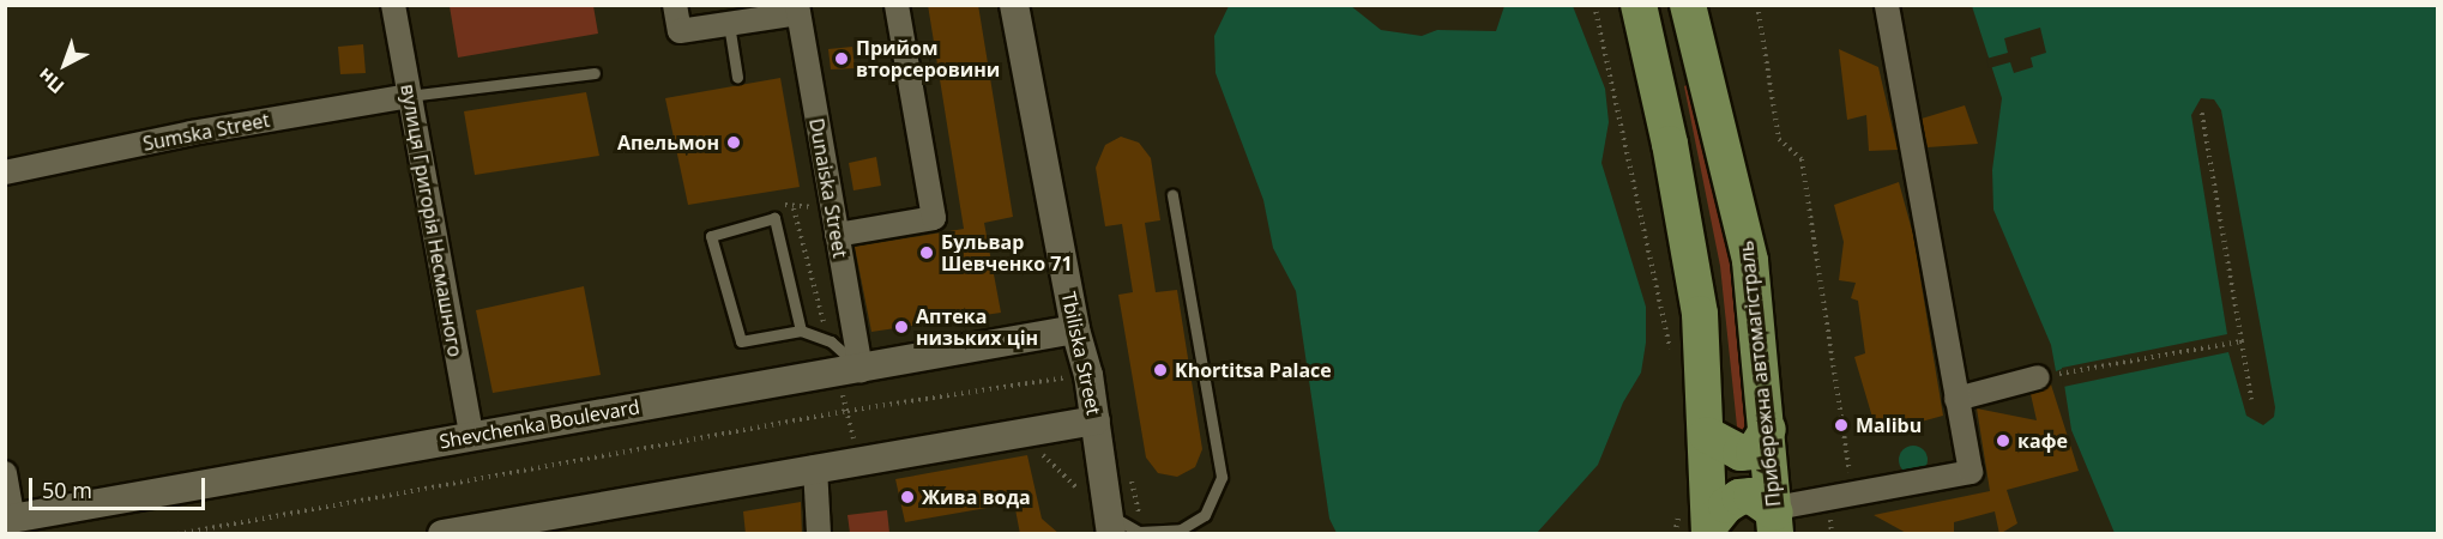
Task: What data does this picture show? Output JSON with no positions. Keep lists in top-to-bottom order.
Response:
{
  "streets": {
    "main road": ["Прибережна автомагістраль"],
    "street": [
      "Sumska Street",
      "Dunaiska Street",
      "вулиця Григорія Несмашного",
      "Tbiliska Street",
      "Shevchenka Boulevard"
    ]
  },
  "crossings": [
    ["Sumska Street", "вулиця Григорія Несмашного"],
    ["Dunaiska Street", "Shevchenka Boulevard"],
    ["вулиця Григорія Несмашного", "Shevchenka Boulevard"],
    ["Tbiliska Street", "Shevchenka Boulevard"]
  ],
  "places": [
    "Прийом вторсеровини",
    "Апельмон",
    "Бульвар Шевченко 71",
    "Аптека низьких цін",
    "Khortitsa Palace",
    "Malibu",
    "кафе",
    "Жива вода"
  ],
  "scale_bar": "50 m",
  "north": "bottom left"
}
